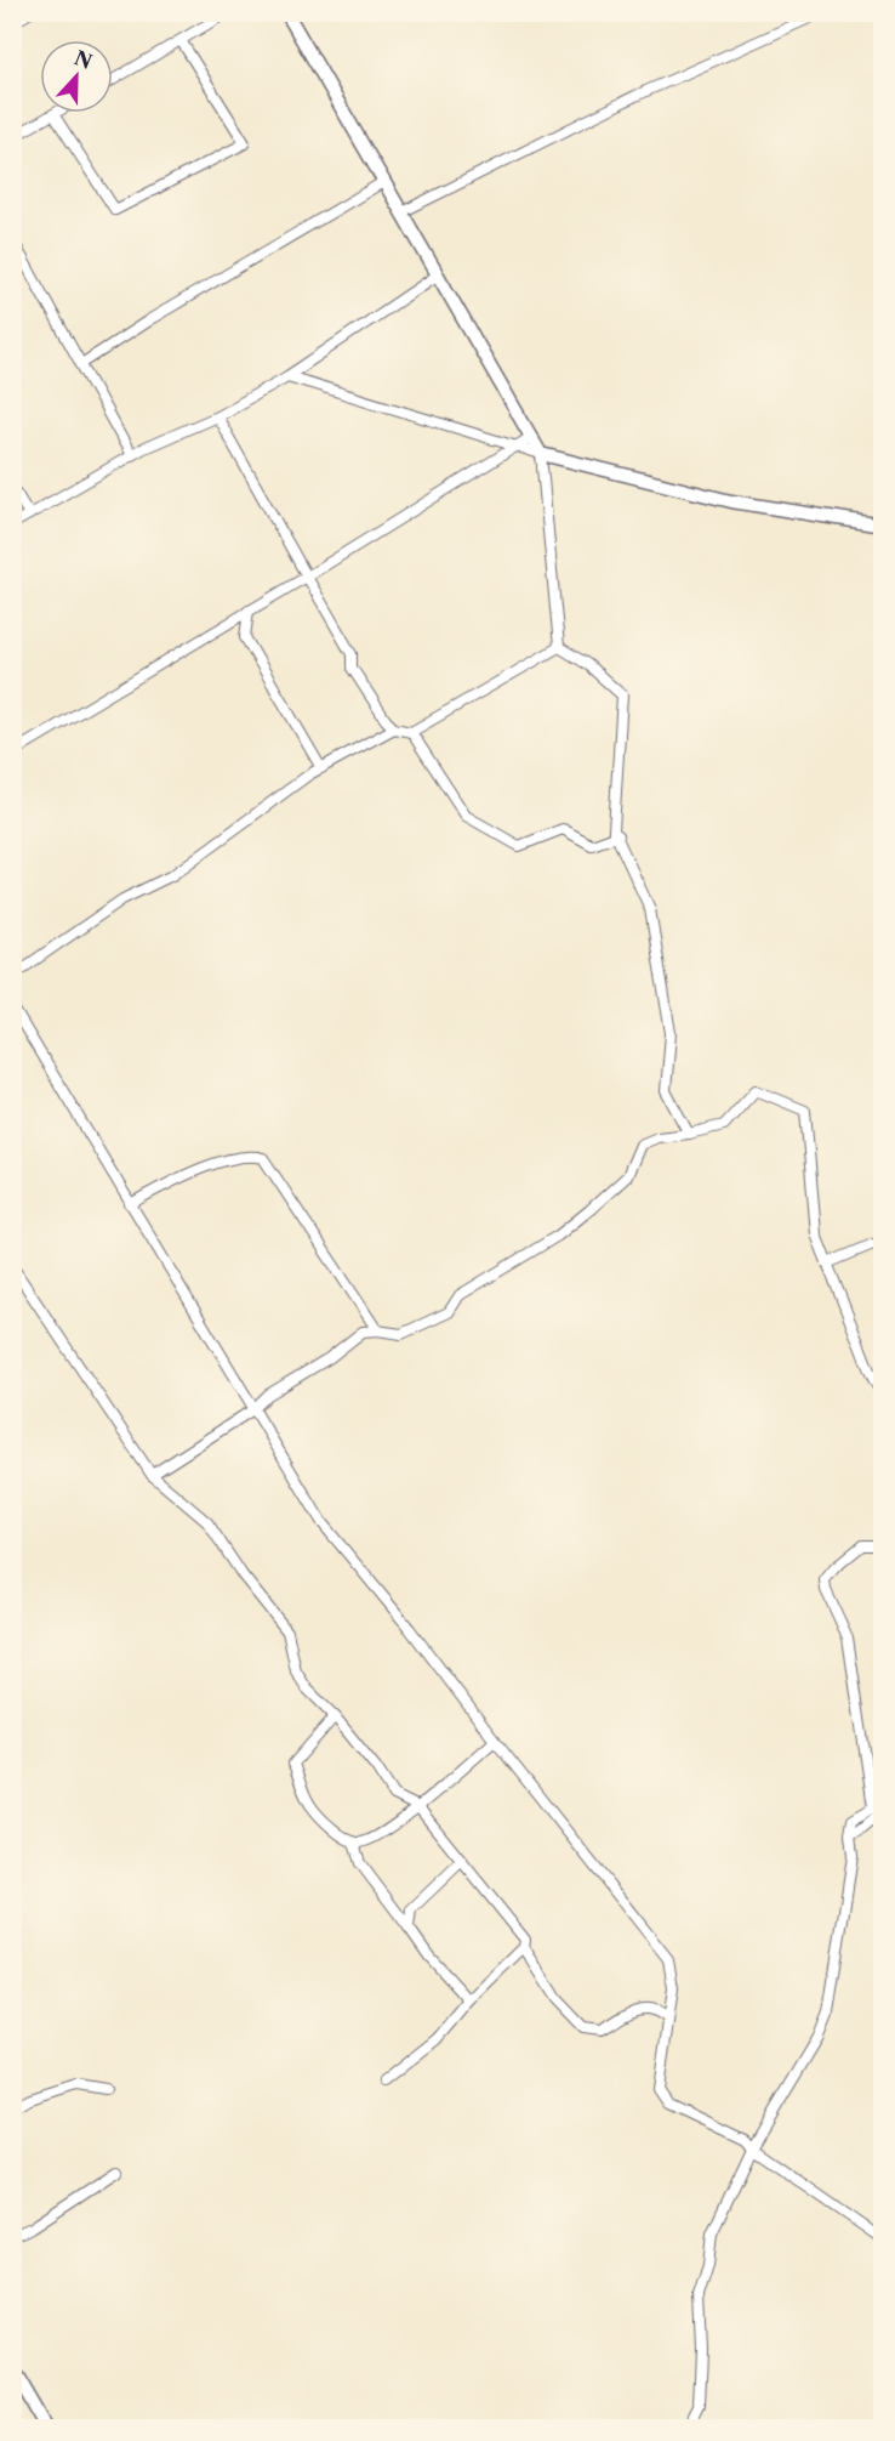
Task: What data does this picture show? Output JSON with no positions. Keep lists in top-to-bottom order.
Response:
{
  "north": "top"
}
